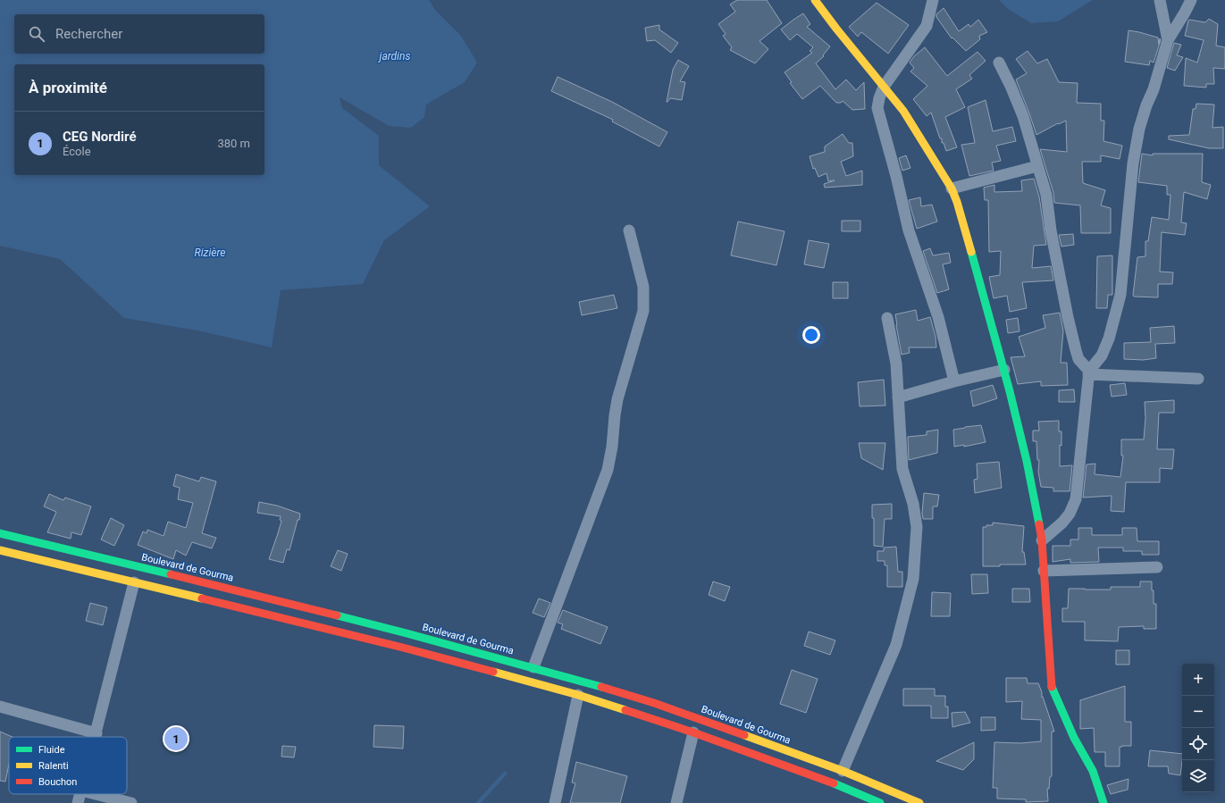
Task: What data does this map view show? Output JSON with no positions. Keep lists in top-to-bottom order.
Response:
{
  "streets": {
    "main road": ["Boulevard de Gourma"]
  },
  "water": ["jardins", "Rizière"],
  "legend": ["Fluide", "Ralenti", "Bouchon"],
  "page": {
    "search": "Rechercher",
    "heading": "À proximité",
    "list": [
      {
        "mark": "1",
        "name": "CEG Nordiré",
        "note": "École",
        "value": "380 m"
      }
    ],
    "map_buttons": ["+", "−"],
    "pins": "1"
  }
}
